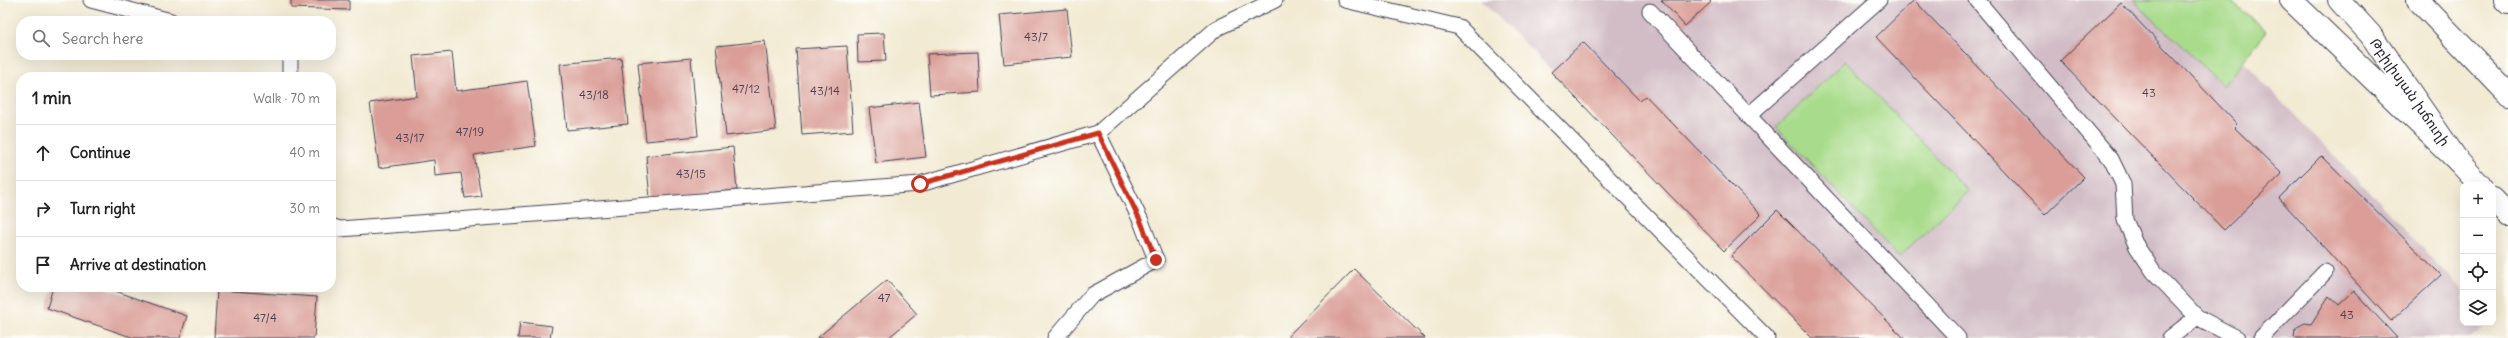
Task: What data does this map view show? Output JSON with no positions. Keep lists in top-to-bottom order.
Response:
{
  "streets": {
    "main road": ["Թբիլիսյան խճուղի"]
  },
  "house_numbers": [
    "43/7",
    "47/12",
    "43/14",
    "43",
    "43/18",
    "47/19",
    "43/17",
    "43/15",
    "47",
    "43",
    "47/4"
  ],
  "page": {
    "search": "Search here",
    "heading": ["1 min", "Walk · 70 m"],
    "list": [
      ["Continue", "40 m"],
      ["Turn right", "30 m"],
      "Arrive at destination"
    ],
    "map_buttons": ["+", "−"]
  }
}
